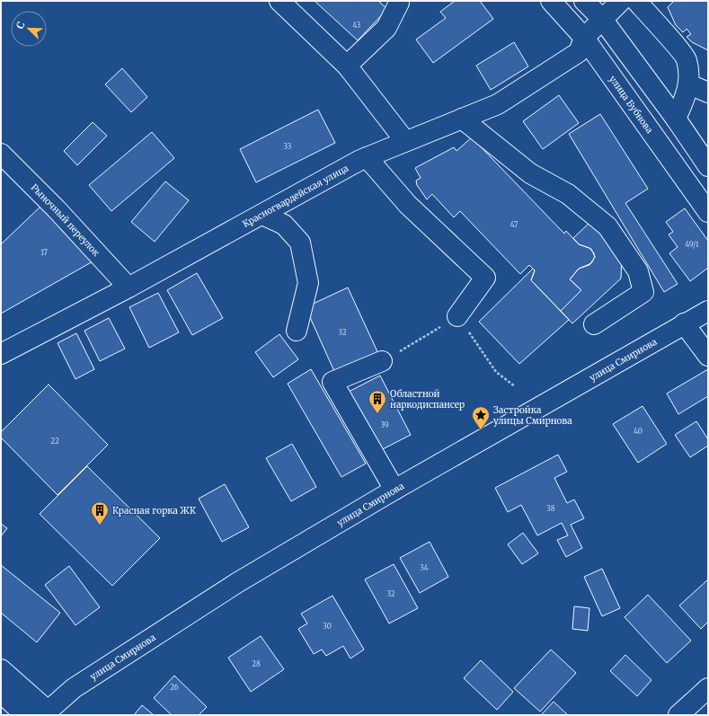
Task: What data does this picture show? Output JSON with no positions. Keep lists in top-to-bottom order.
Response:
{
  "streets": {
    "main road": [
      "улица Бубнова",
      "Красногвардейская улица",
      "Рыночный переулок",
      "улица Смирнова"
    ]
  },
  "crossings": [
    ["улица Бубнова", "Красногвардейская улица"],
    ["Красногвардейская улица", "Рыночный переулок"]
  ],
  "places": {
    "building": ["Областной наркодиспансер", "Красная горка ЖК"],
    "place": ["Застройка улицы Смирнова"]
  },
  "house_numbers": [
    "43",
    "33",
    "47",
    "49/1",
    "17",
    "32",
    "39",
    "40",
    "22",
    "38",
    "34",
    "32",
    "30",
    "28",
    "26"
  ],
  "north": "top left"
}
